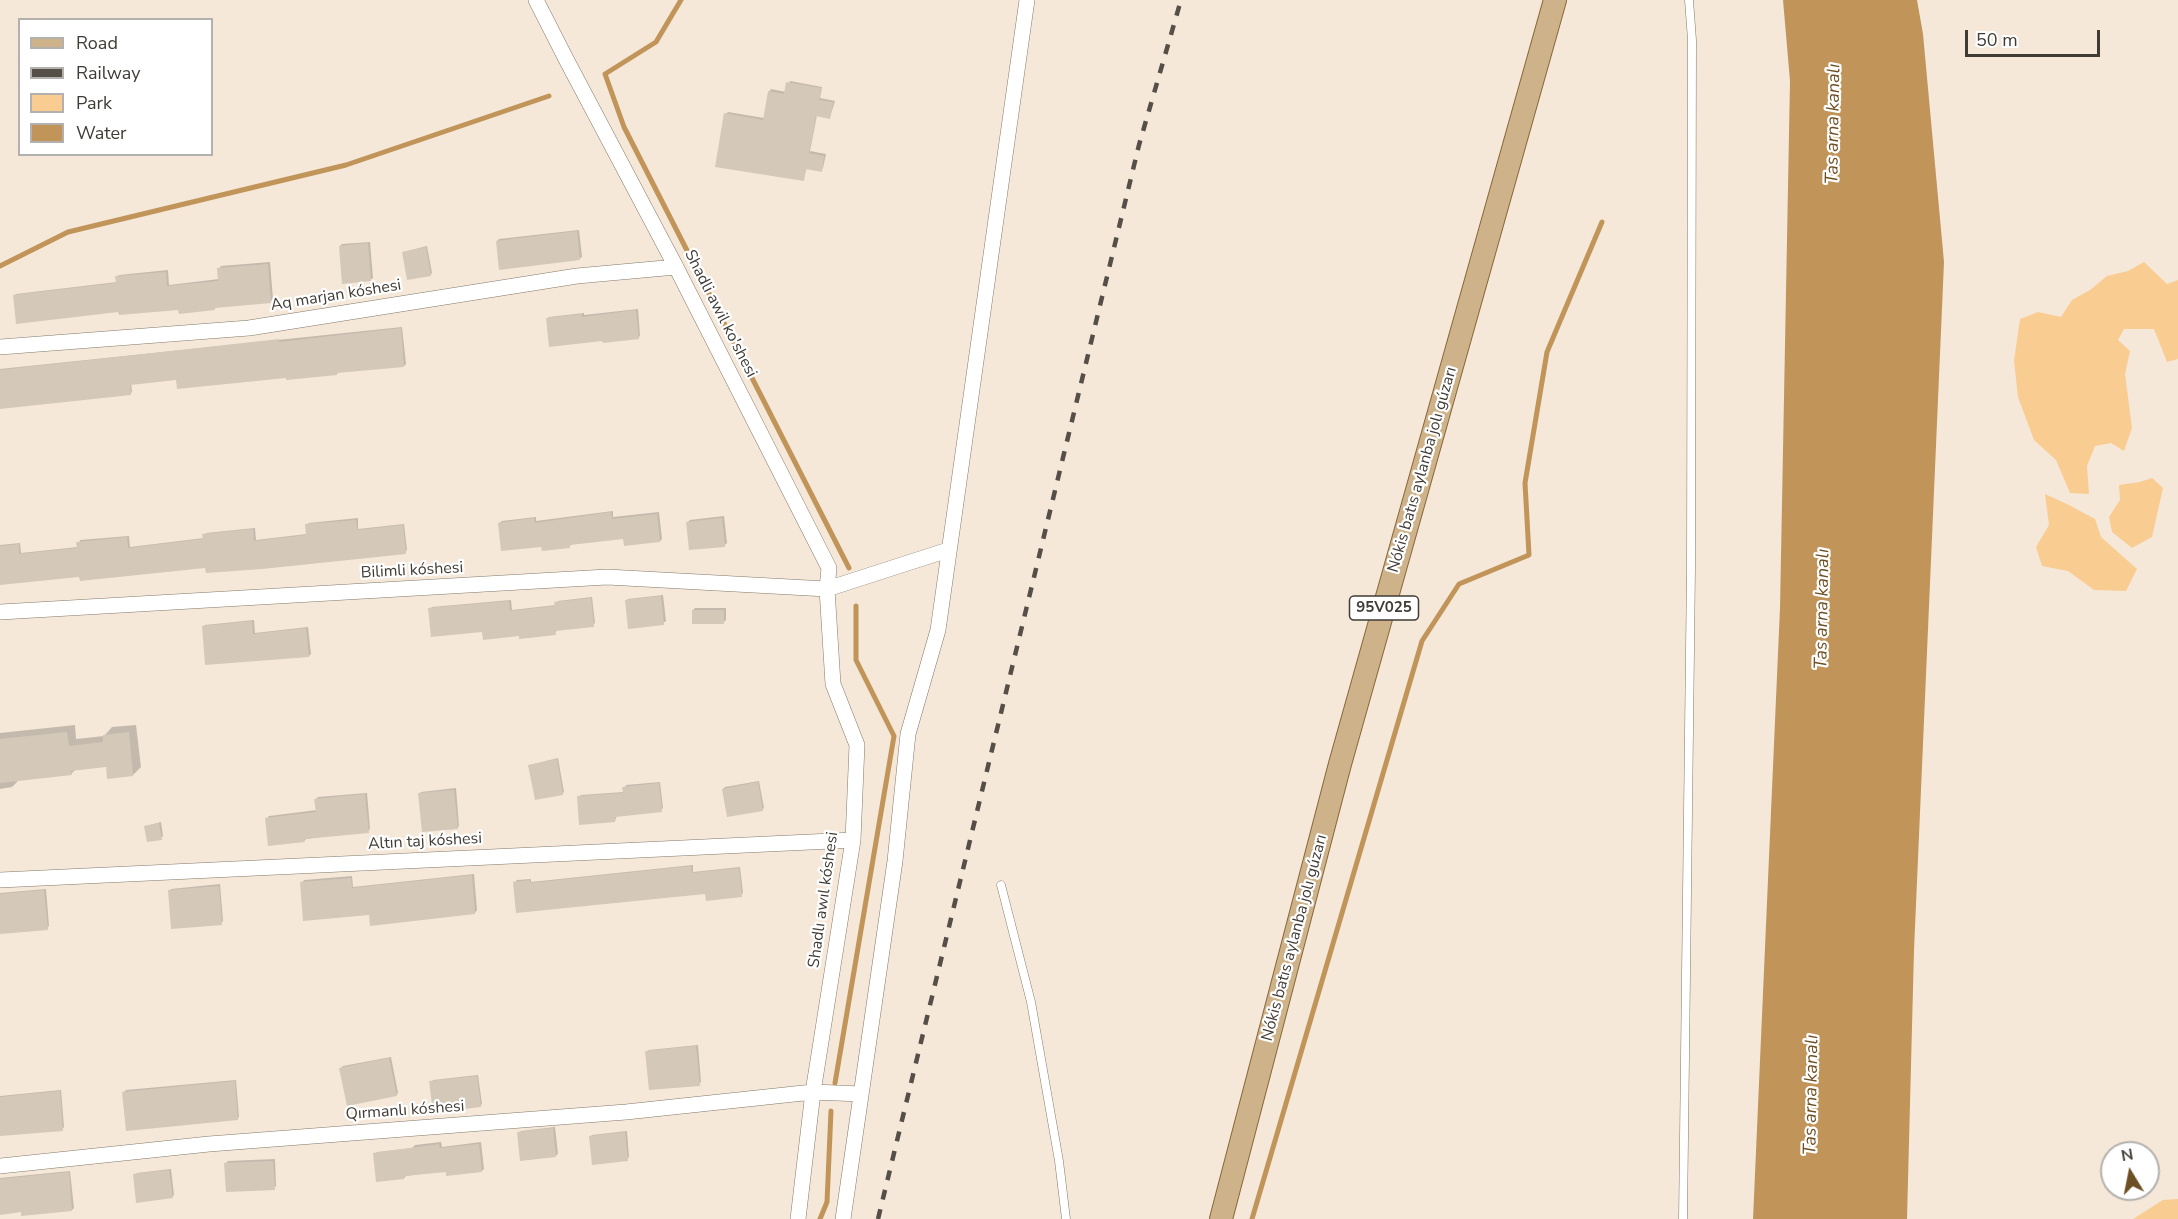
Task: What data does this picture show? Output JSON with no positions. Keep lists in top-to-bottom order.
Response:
{
  "streets": {
    "main road": ["Nókis batıs aylanba jolı gúzarı", "95V025"],
    "street": [
      "Aq marjan kóshesi",
      "Shadli awil ko'shesi",
      "Bilimli kóshesi",
      "Altın taj kóshesi",
      "Shadlı awıl kóshesi",
      "Qırmanlı kóshesi"
    ]
  },
  "crossings": [
    ["Aq marjan kóshesi", "Shadli awil ko'shesi"],
    ["Shadli awil ko'shesi", "Bilimli kóshesi"],
    ["Shadli awil ko'shesi", "Shadlı awıl kóshesi"],
    ["Bilimli kóshesi", "Shadlı awıl kóshesi"],
    ["Altın taj kóshesi", "Shadlı awıl kóshesi"],
    ["Shadlı awıl kóshesi", "Qırmanlı kóshesi"]
  ],
  "water": ["Tas arna kanalı"],
  "legend": [
    "Road",
    "Railway",
    "Park",
    "Water"
  ],
  "scale_bar": "50 m",
  "north": "top"
}
